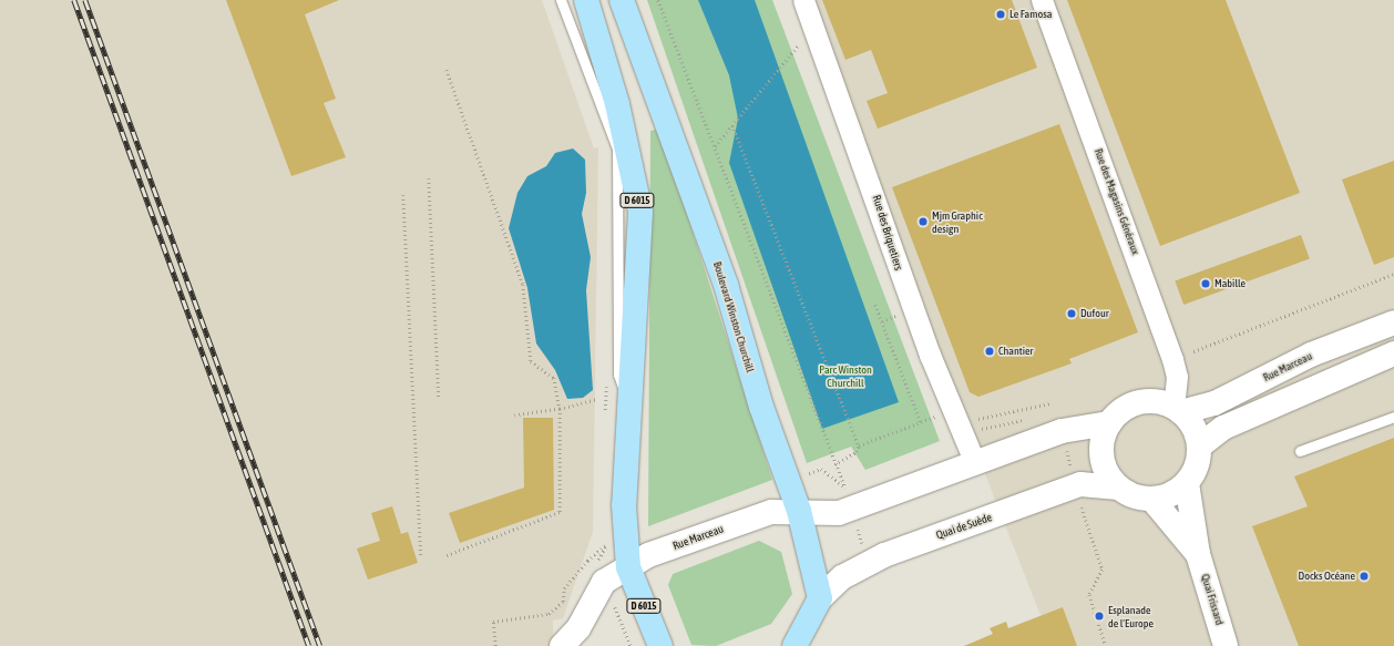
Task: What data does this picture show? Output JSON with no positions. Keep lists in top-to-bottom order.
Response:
{
  "streets": {
    "main road": [
      "D 6015",
      "Boulevard Winston Churchill",
      "Rue Marceau",
      "Quai de Suède",
      "Quai Frissard"
    ],
    "street": ["Rue des Magasins Généraux", "Rue des Briquetiers"]
  },
  "crossings": [
    ["D 6015", "Rue Marceau"],
    ["Rue des Magasins Généraux", "Rue Marceau"],
    ["Rue des Magasins Généraux", "Quai de Suède"],
    ["Rue des Magasins Généraux", "Quai Frissard"],
    ["Boulevard Winston Churchill", "Rue Marceau"],
    ["Boulevard Winston Churchill", "Quai de Suède"],
    ["Rue Marceau", "Quai de Suède"],
    ["Rue Marceau", "Quai Frissard"],
    ["Quai de Suède", "Quai Frissard"]
  ],
  "parks": ["Parc Winston Churchill"],
  "places": [
    "Le Famosa",
    "Mjm Graphic design",
    "Mabille",
    "Dufour",
    "Chantier",
    "Docks Océane",
    "Esplanade de l'Europe"
  ]
}
